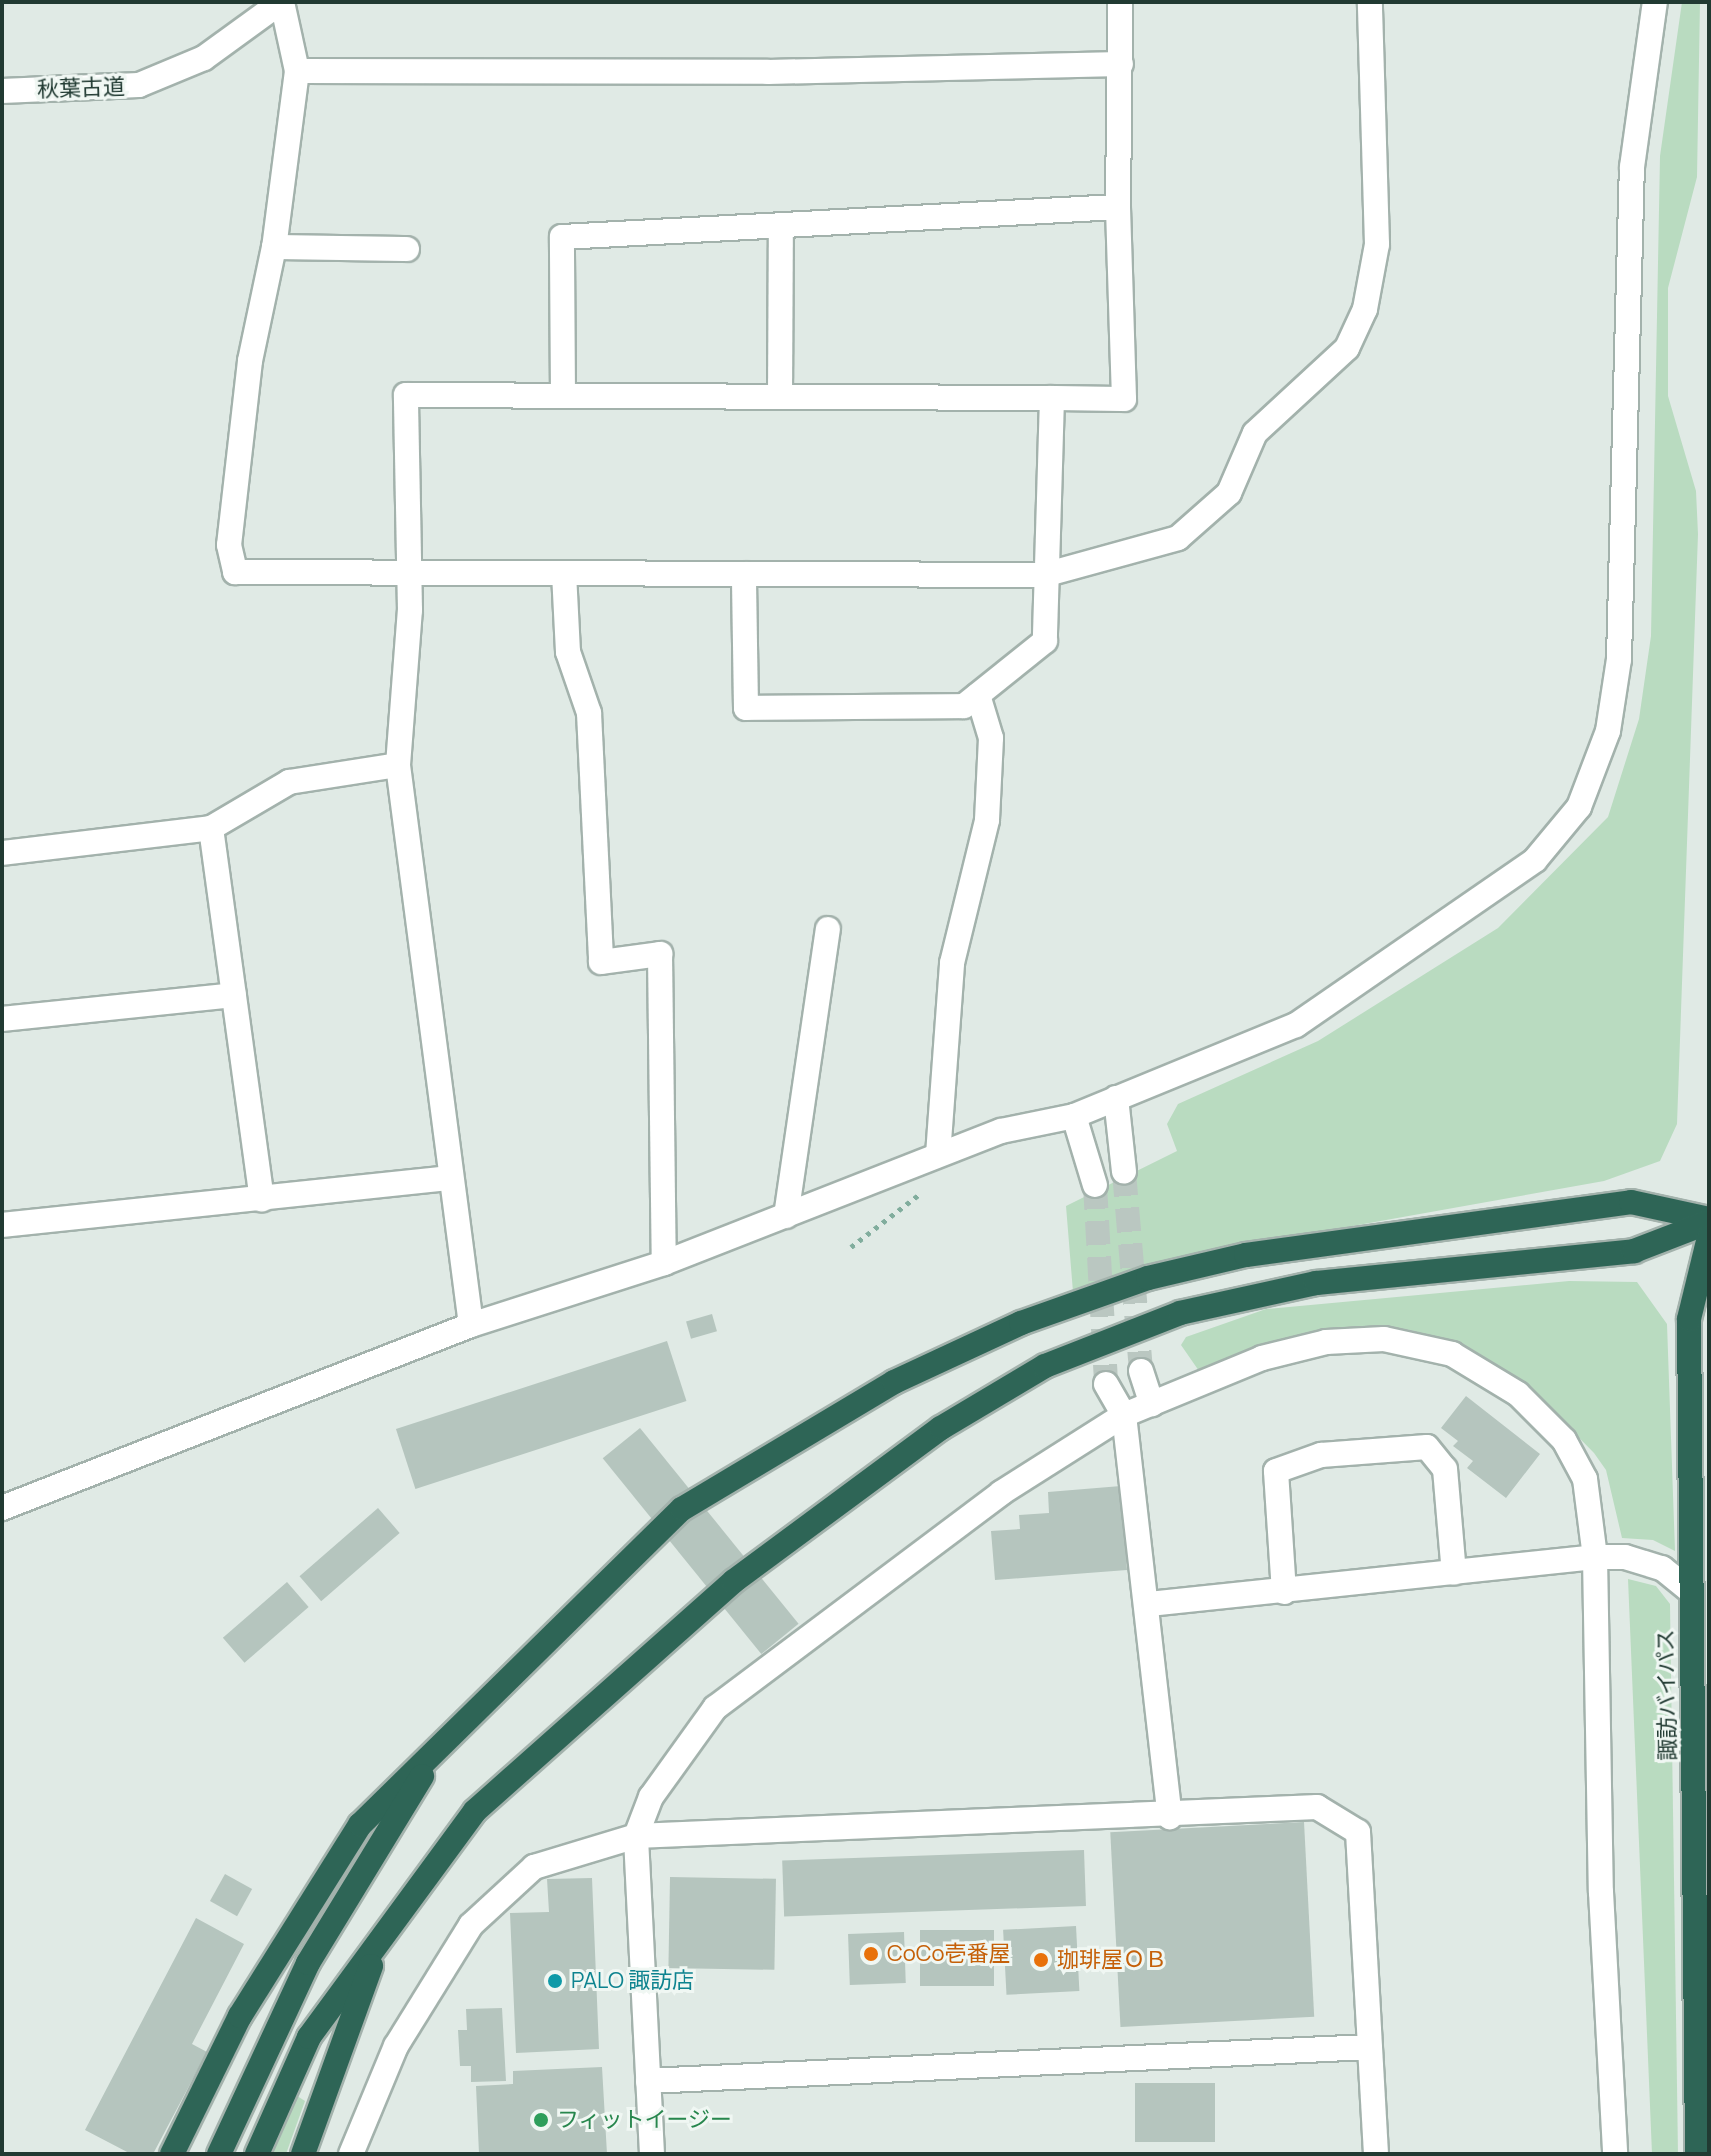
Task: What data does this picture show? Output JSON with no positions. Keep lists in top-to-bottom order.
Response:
{
  "streets": {
    "highway": ["諏訪バイパス"],
    "street": ["秋葉古道"]
  },
  "places": [
    "CoCo壱番屋",
    "珈琲屋ＯＢ",
    "PALO 諏訪店",
    "フィットイージー"
  ]
}
